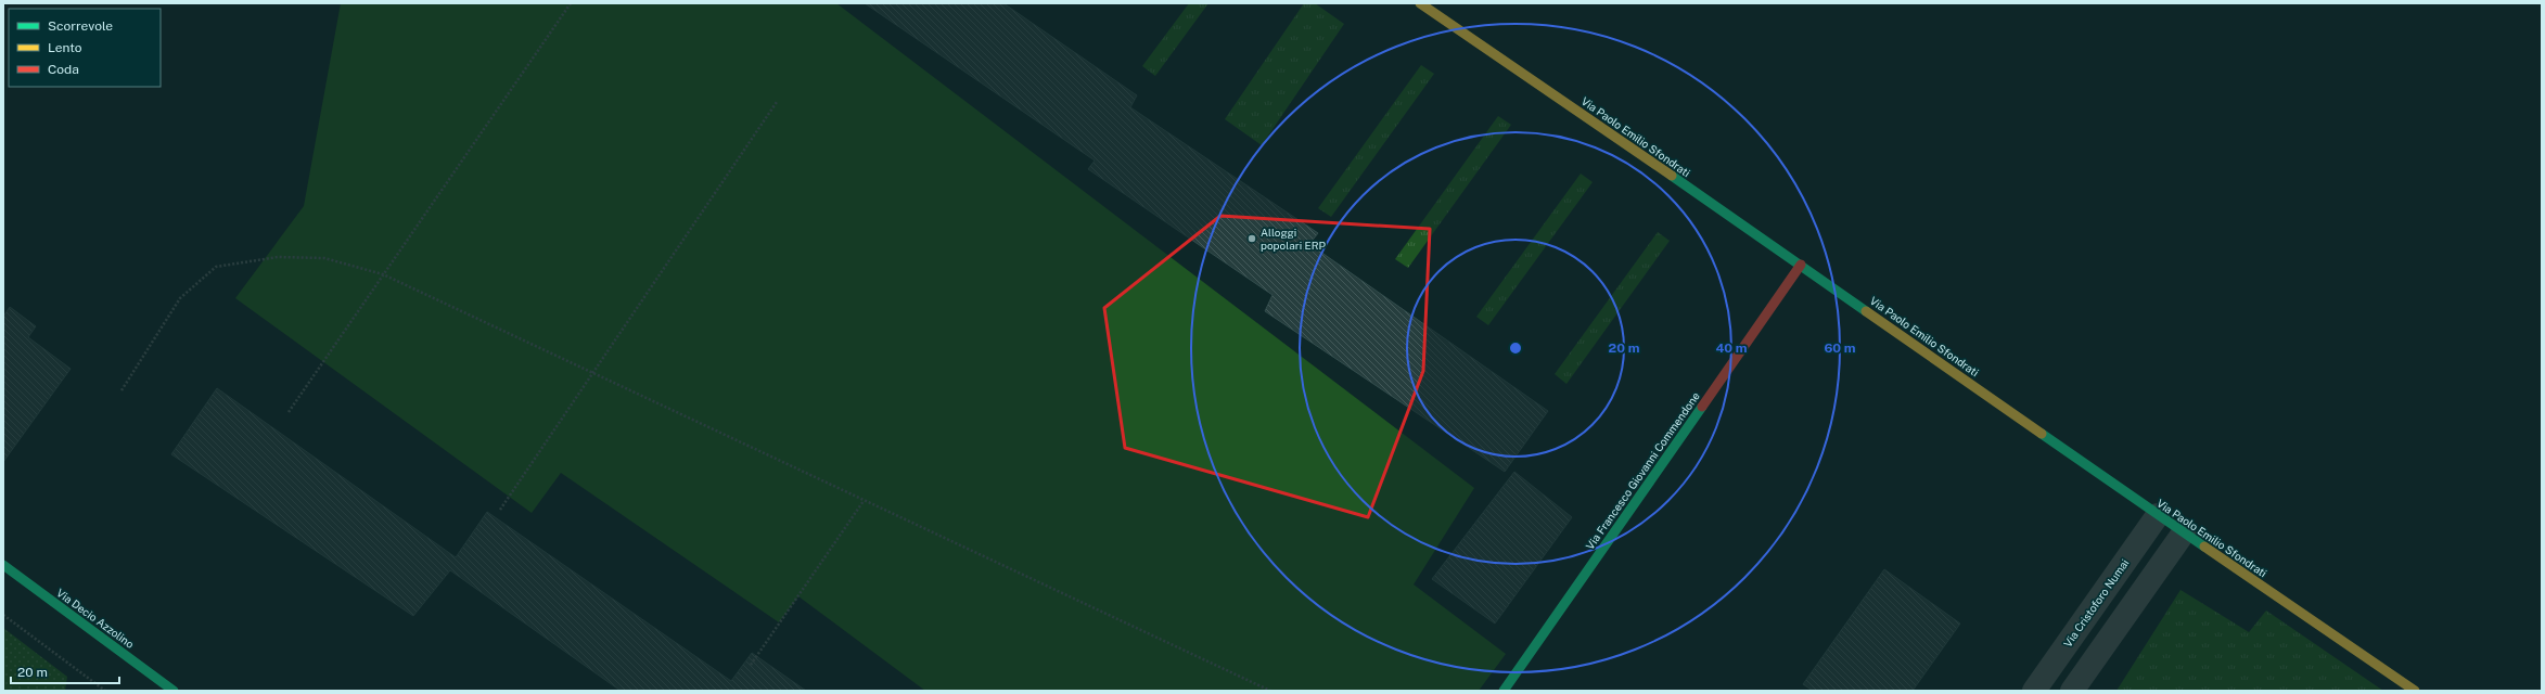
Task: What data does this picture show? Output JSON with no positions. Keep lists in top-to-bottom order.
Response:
{
  "streets": {
    "street": [
      "Via Paolo Emilio Sfondrati",
      "Via Francesco Giovanni Commendone",
      "Via Cristoforo Numai",
      "Via Decio Azzolino"
    ]
  },
  "crossings": [
    ["Via Paolo Emilio Sfondrati", "Via Francesco Giovanni Commendone"],
    ["Via Paolo Emilio Sfondrati", "Via Cristoforo Numai"]
  ],
  "places": ["Alloggi popolari ERP"],
  "legend": ["Scorrevole", "Lento", "Coda"],
  "scale_bar": "20 m",
  "rings": ["20 m", "40 m", "60 m"]
}
